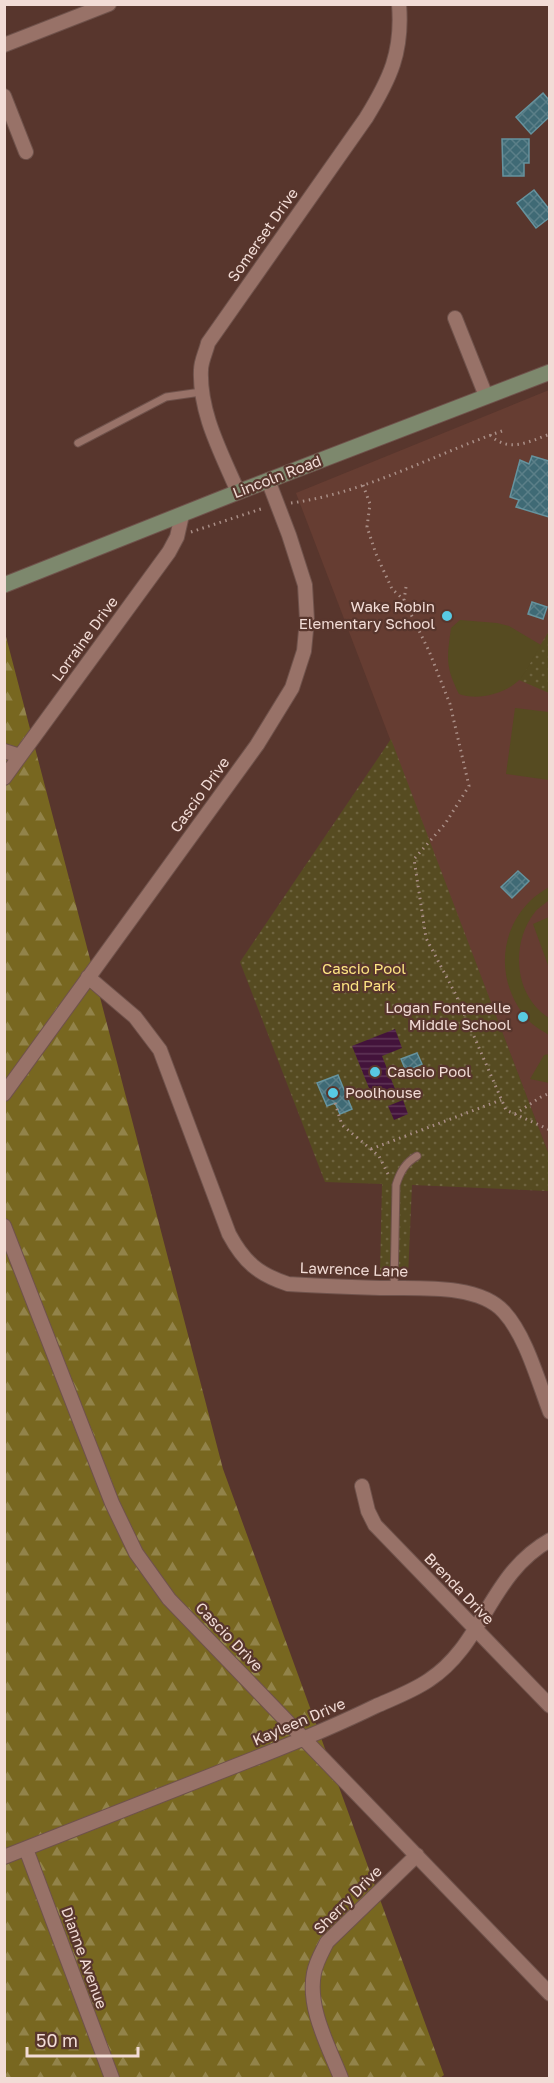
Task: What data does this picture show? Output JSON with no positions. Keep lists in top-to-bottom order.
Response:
{
  "streets": {
    "main road": ["Lincoln Road"],
    "street": [
      "Somerset Drive",
      "Lorraine Drive",
      "Cascio Drive",
      "Lawrence Lane",
      "Brenda Drive",
      "Kayleen Drive",
      "Sherry Drive",
      "Dianne Avenue"
    ]
  },
  "crossings": [
    ["Somerset Drive", "Lincoln Road"],
    ["Lincoln Road", "Lorraine Drive"],
    ["Lincoln Road", "Cascio Drive"],
    ["Cascio Drive", "Lawrence Lane"],
    ["Cascio Drive", "Kayleen Drive"],
    ["Cascio Drive", "Sherry Drive"],
    ["Brenda Drive", "Kayleen Drive"],
    ["Kayleen Drive", "Dianne Avenue"]
  ],
  "parks": ["Cascio Pool and Park"],
  "places": [
    "Wake Robin Elementary School",
    "Logan Fontenelle Middle School",
    "Cascio Pool",
    "Poolhouse"
  ],
  "scale_bar": "50 m"
}
